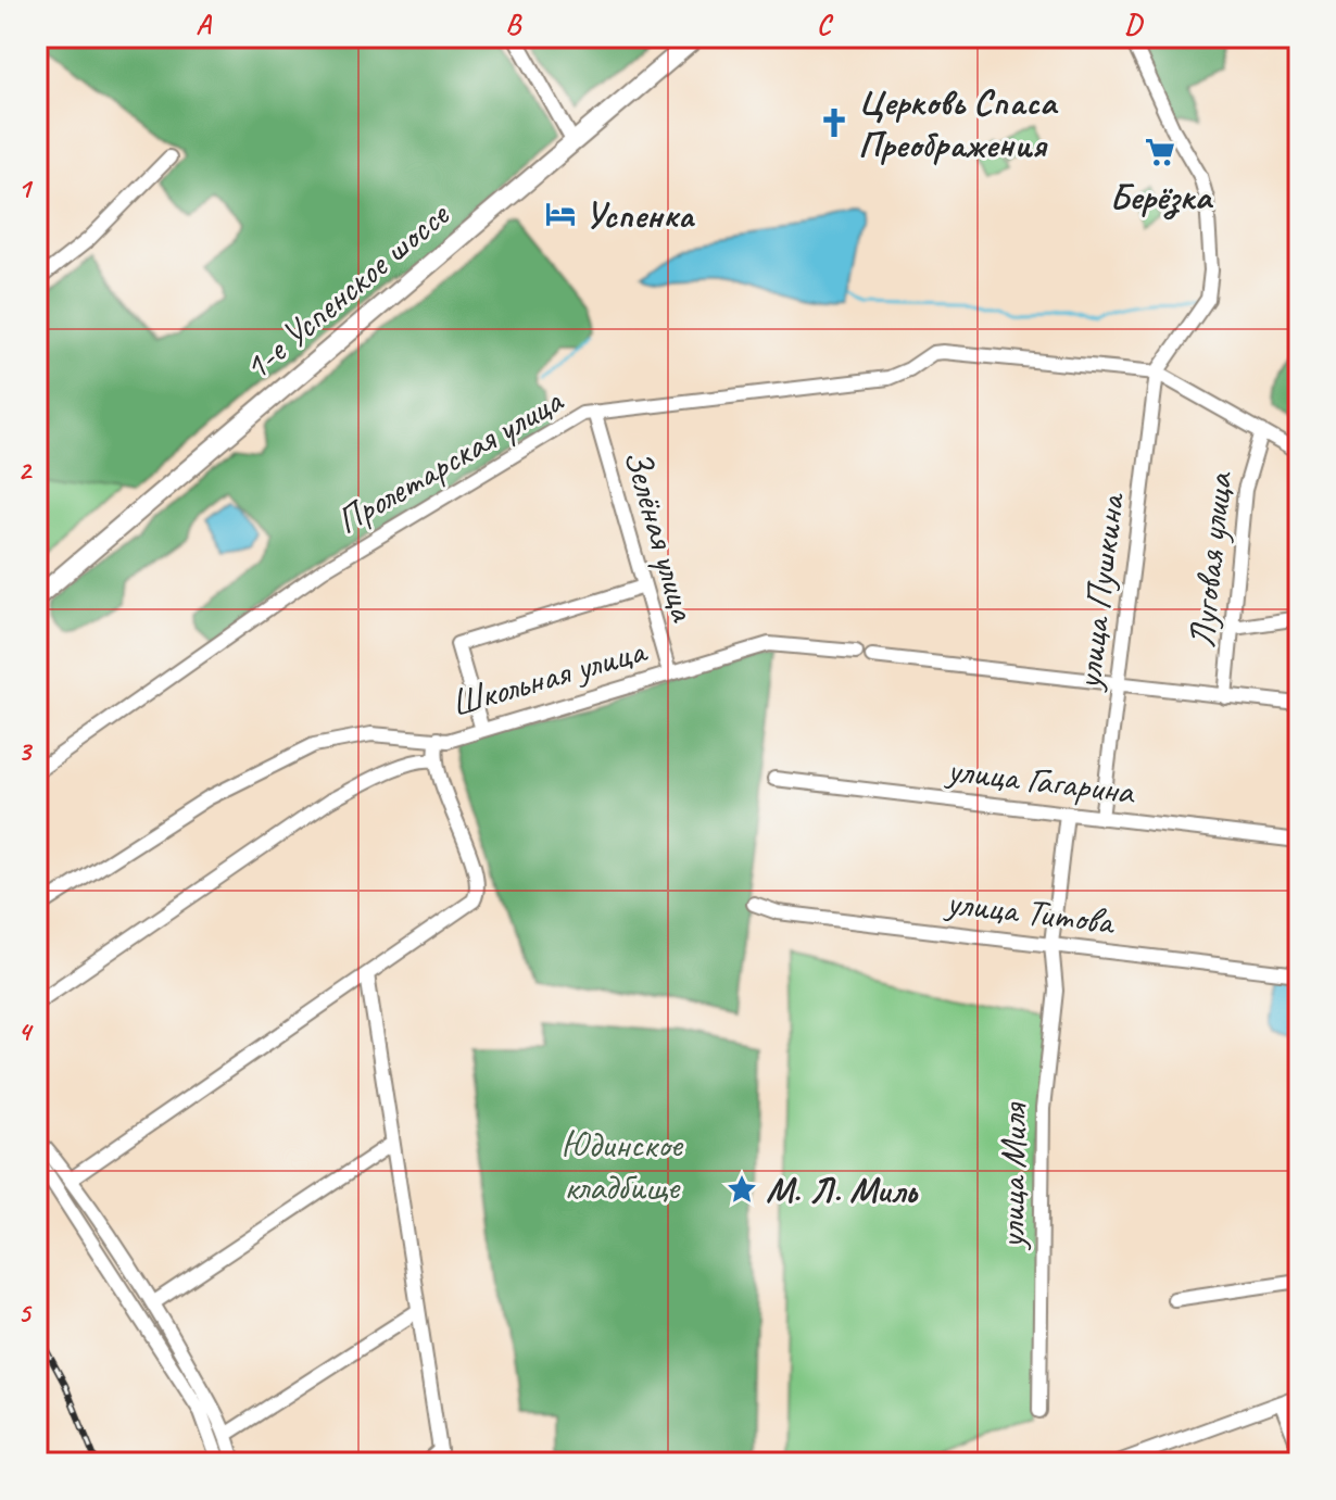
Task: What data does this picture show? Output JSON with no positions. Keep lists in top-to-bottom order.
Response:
{
  "streets": {
    "main road": ["1-е Успенское шоссе"],
    "street": [
      "Пролетарская улица",
      "Зелёная улица",
      "Луговая улица",
      "улица Пушкина",
      "Школьная улица",
      "улица Гагарина",
      "улица Титова",
      "улица Миля"
    ]
  },
  "crossings": [
    ["Пролетарская улица", "Зелёная улица"],
    ["Пролетарская улица", "улица Пушкина"],
    ["Зелёная улица", "Школьная улица"],
    ["улица Пушкина", "улица Гагарина"],
    ["улица Титова", "улица Миля"]
  ],
  "parks": ["Юдинское кладбище"],
  "places": {
    "church": ["Церковь Спаса Преображения"],
    "supermarket": ["Берёзка"],
    "hotel": ["Успенка"],
    "place": ["М. Л. Миль"]
  },
  "grid": {
    "columns": [
      "A",
      "B",
      "C",
      "D"
    ],
    "rows": [
      "1",
      "2",
      "3",
      "4",
      "5"
    ]
  }
}
